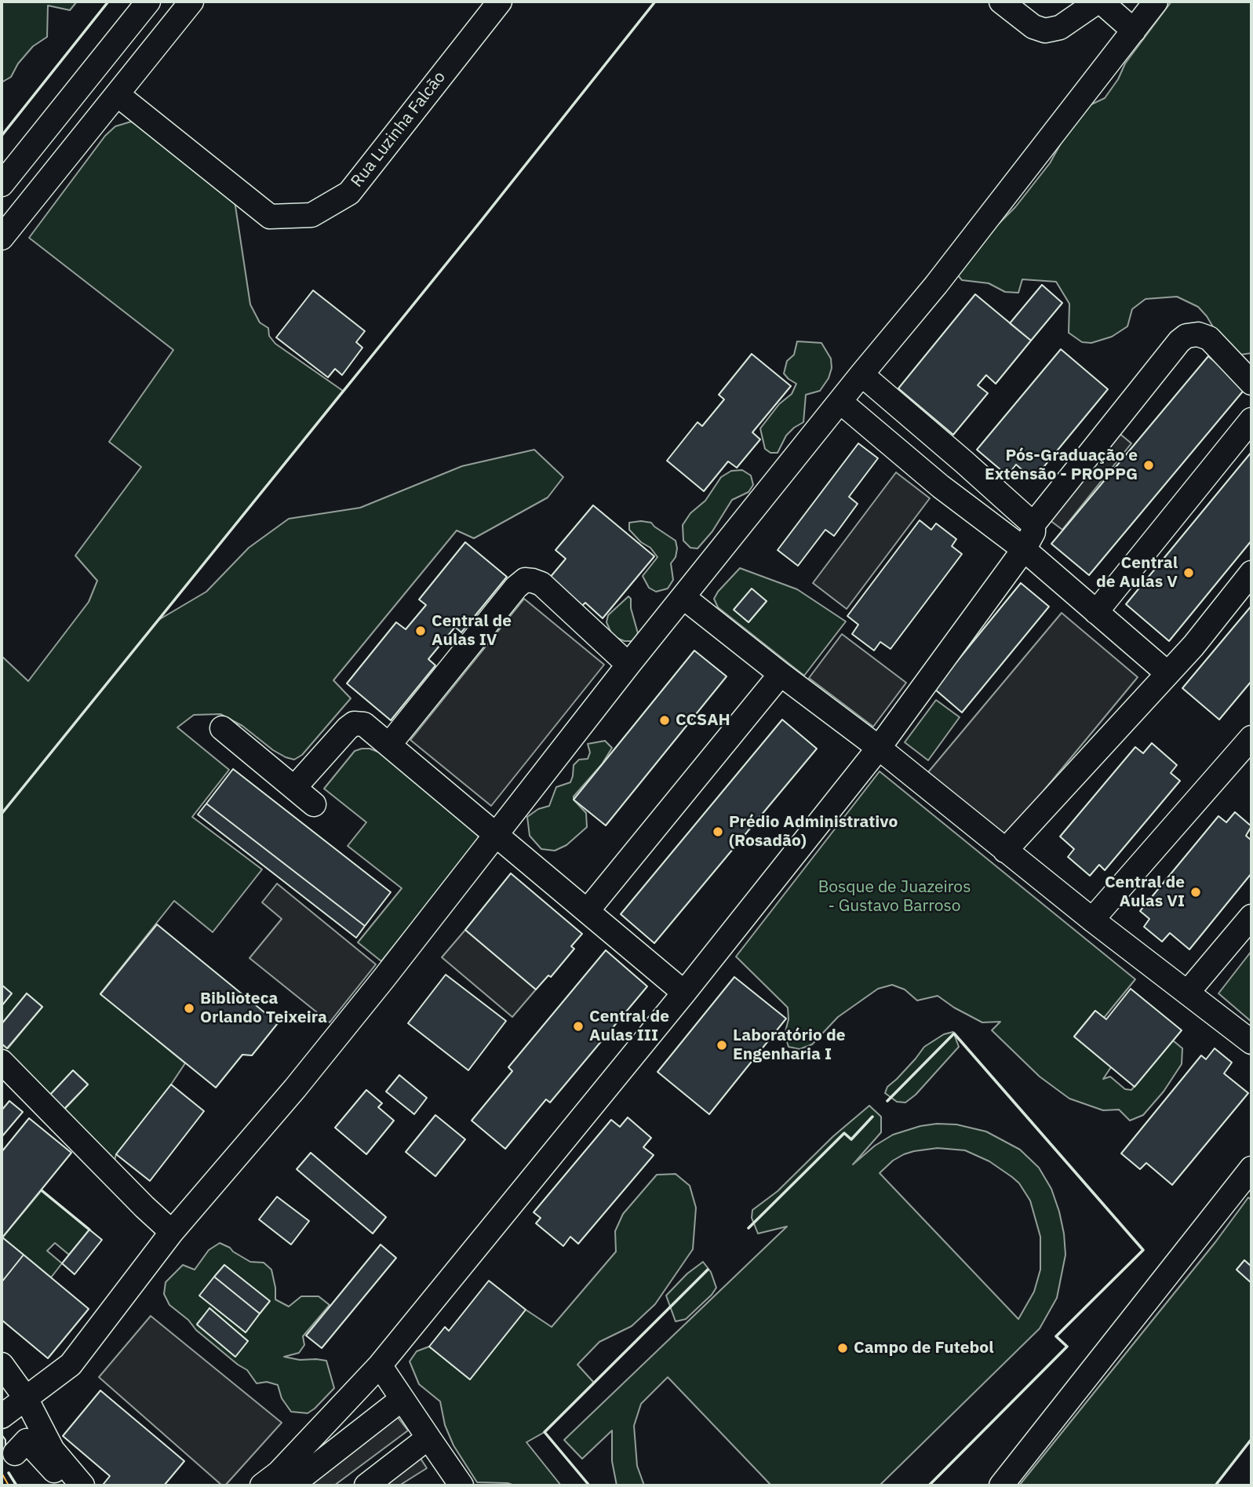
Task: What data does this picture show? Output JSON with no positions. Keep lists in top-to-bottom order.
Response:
{
  "streets": {
    "street": ["Rua Luzinha Falcão"]
  },
  "parks": ["Bosque de Juazeiros - Gustavo Barroso"],
  "places": [
    "Pós-Graduação e Extensão - PROPPG",
    "Central de Aulas V",
    "Central de Aulas IV",
    "CCSAH",
    "Prédio Administrativo (Rosadão)",
    "Central de Aulas VI",
    "Biblioteca Orlando Teixeira",
    "Central de Aulas III",
    "Laboratório de Engenharia I",
    "Campo de Futebol"
  ]
}
